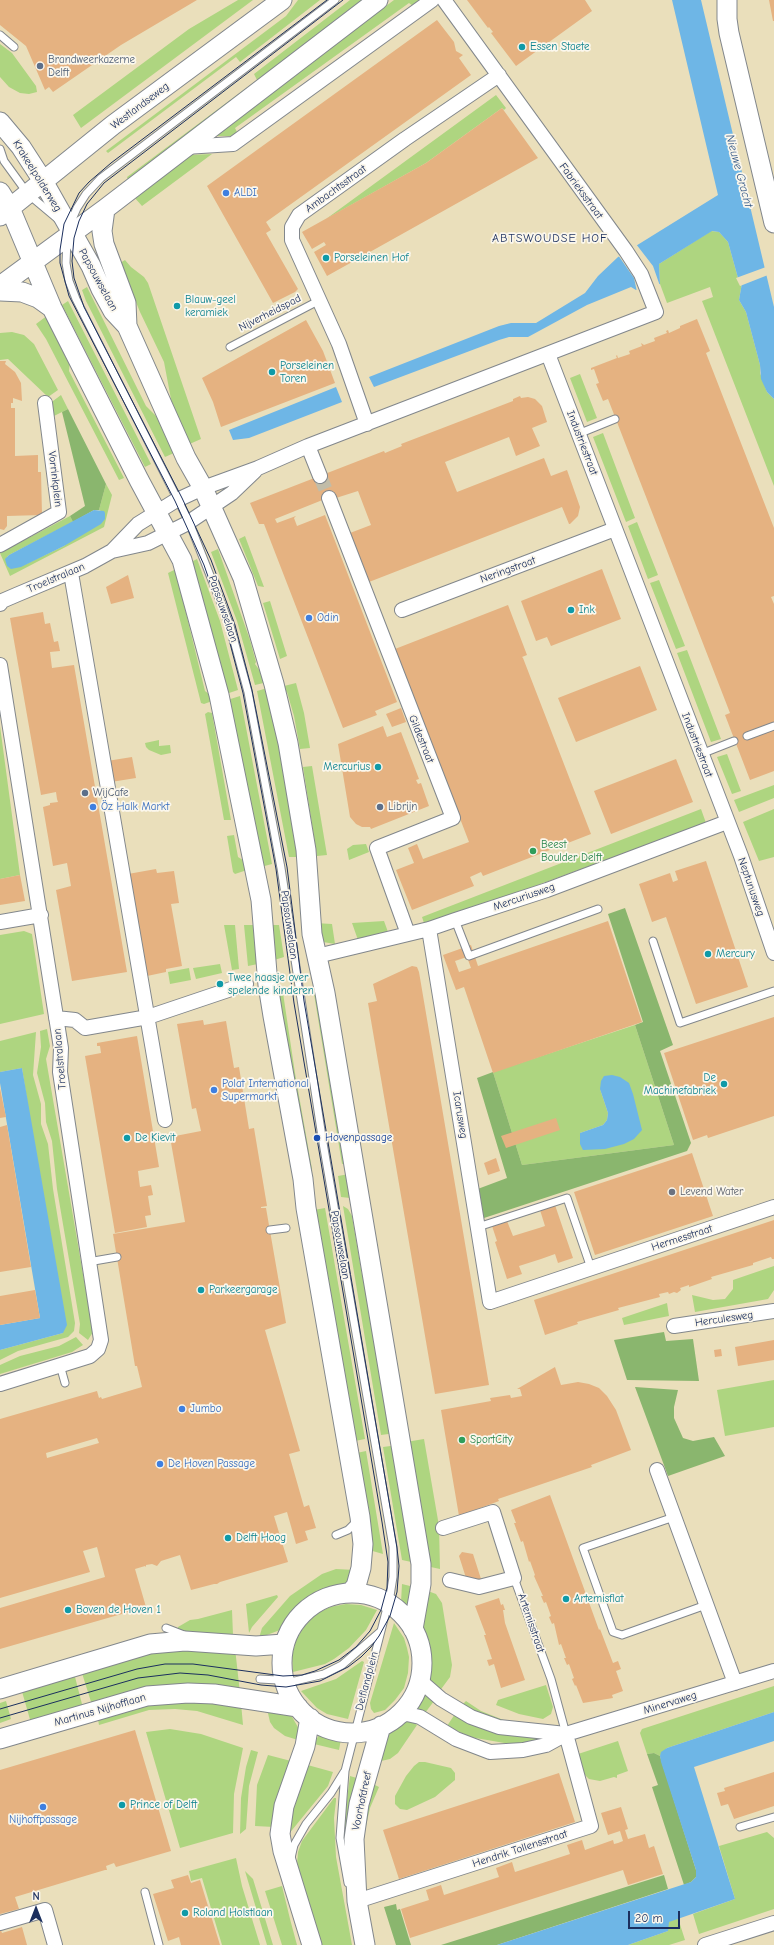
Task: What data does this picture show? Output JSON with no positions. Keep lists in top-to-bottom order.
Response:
{
  "streets": {
    "street": [
      "Westlandseweg",
      "Krakeelpolderweg",
      "Ambachtsstraat",
      "Fabrieksstraat",
      "Papsouwselaan",
      "Industriestraat",
      "Vorrinkplein",
      "Neringstraat",
      "Troelstralaan",
      "Gildestraat",
      "Neptunusweg",
      "Mercuriusweg",
      "Icarusweg",
      "Hermesstraat",
      "Herculesweg",
      "Artemisstraat",
      "Minervaweg",
      "Martinus Nijhofflaan",
      "Voorhofdreef",
      "Hendrik Tollensstraat"
    ],
    "lane": ["Nijverheidspad", "Delflandplein"]
  },
  "crossings": [
    ["Westlandseweg", "Krakeelpolderweg"],
    ["Krakeelpolderweg", "Papsouwselaan"],
    ["Ambachtsstraat", "Fabrieksstraat"],
    ["Ambachtsstraat", "Nijverheidspad"],
    ["Fabrieksstraat", "Industriestraat"],
    ["Papsouwselaan", "Troelstralaan"],
    ["Papsouwselaan", "Mercuriusweg"],
    ["Papsouwselaan", "Delflandplein"],
    ["Industriestraat", "Neringstraat"],
    ["Industriestraat", "Neptunusweg"],
    ["Industriestraat", "Mercuriusweg"],
    ["Gildestraat", "Mercuriusweg"],
    ["Neptunusweg", "Mercuriusweg"],
    ["Mercuriusweg", "Icarusweg"],
    ["Icarusweg", "Hermesstraat"],
    ["Artemisstraat", "Minervaweg"],
    ["Artemisstraat", "Hendrik Tollensstraat"],
    ["Delflandplein", "Voorhofdreef"],
    ["Minervaweg", "Voorhofdreef"],
    ["Minervaweg", "Hendrik Tollensstraat"],
    ["Martinus Nijhofflaan", "Voorhofdreef"],
    ["Voorhofdreef", "Hendrik Tollensstraat"]
  ],
  "districts": ["ABTSWOUDSE HOF"],
  "water": ["Nieuwe Gracht"],
  "places": [
    "Essen Staete",
    "Brandweerkazerne Delft",
    "ALDI",
    "Porseleinen Hof",
    "Blauw-geel keramiek",
    "Porseleinen Toren",
    "Ink",
    "Odin",
    "Mercurius",
    "WijCafe",
    "Öz Halk Markt",
    "Librijn",
    "Beest Boulder Delft",
    "Mercury",
    "Twee haasje over spelende kinderen",
    "De Machinefabriek",
    "Polat International Supermarkt",
    "De Kievit",
    "Hovenpassage",
    "Levend Water",
    "Parkeergarage",
    "Jumbo",
    "SportCity",
    "De Hoven Passage",
    "Delft Hoog",
    "Artemisflat",
    "Boven de Hoven 1",
    "Prince of Delft",
    "Nijhoffpassage",
    "Roland Holstlaan"
  ],
  "scale_bar": "20 m",
  "north": "top"
}
